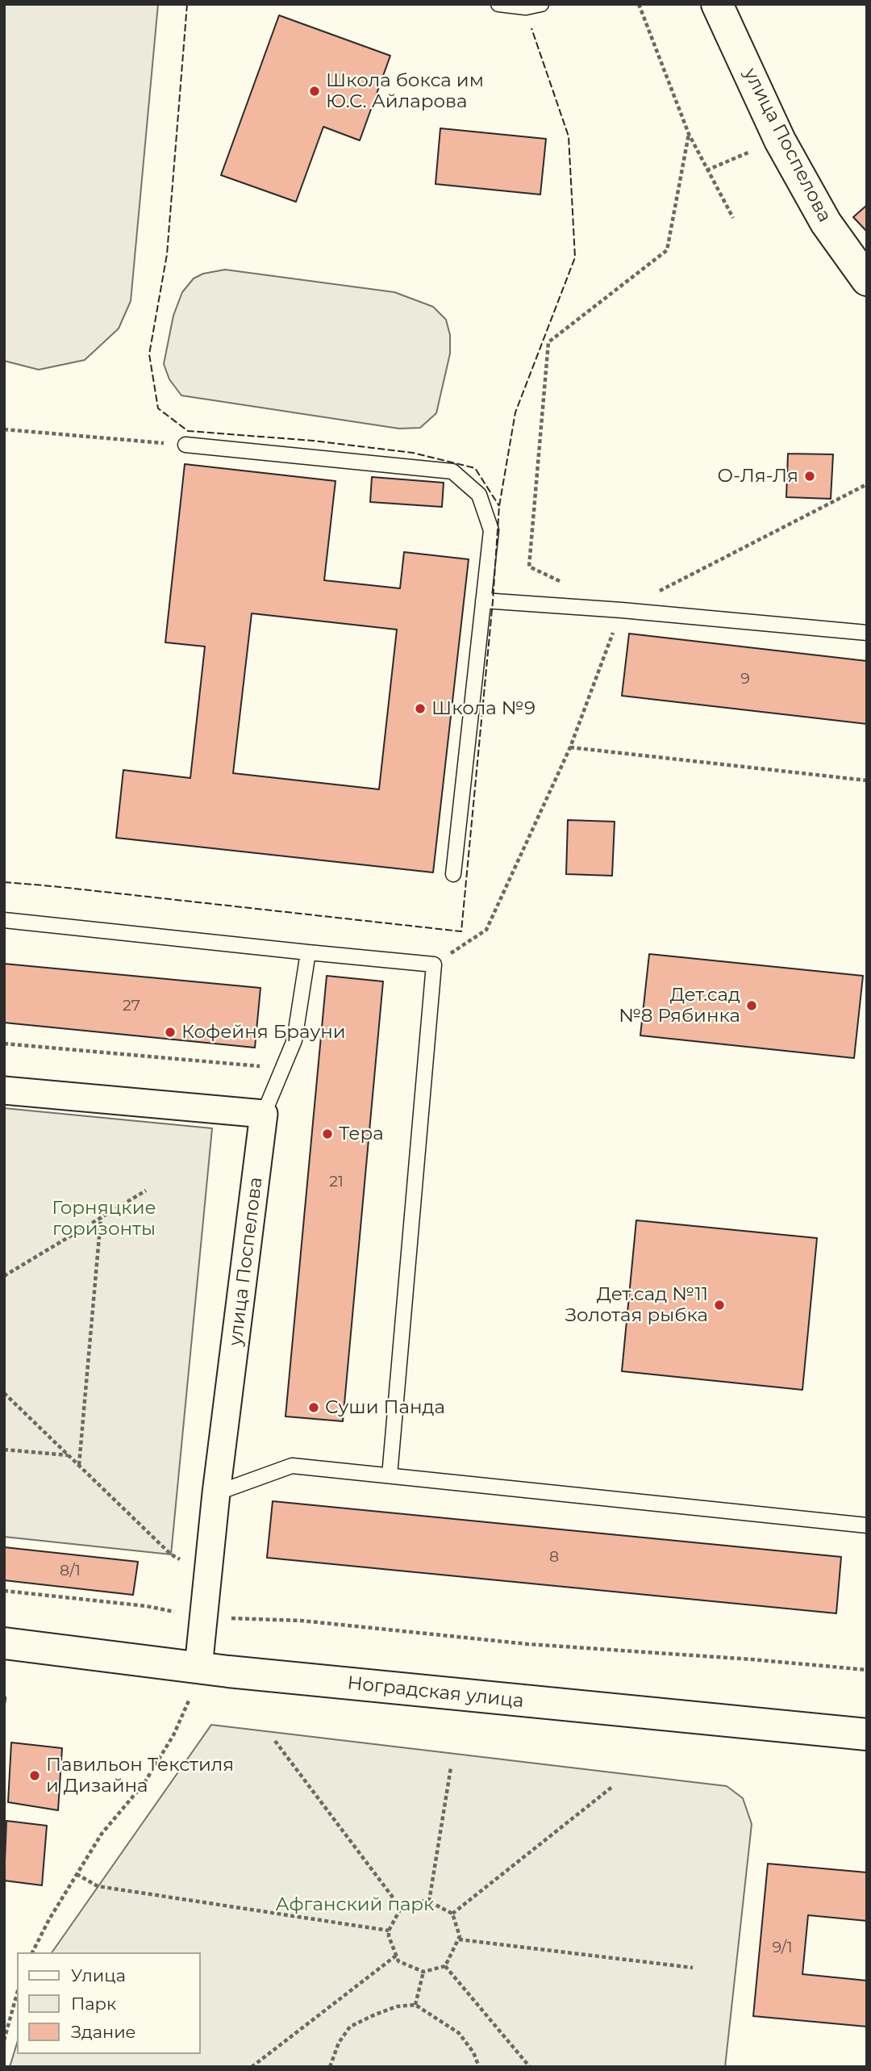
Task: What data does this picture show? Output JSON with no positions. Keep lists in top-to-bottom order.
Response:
{
  "streets": {
    "street": ["улица Поспелова", "Ноградская улица"]
  },
  "crossings": [
    ["улица Поспелова", "Ноградская улица"]
  ],
  "parks": ["Горняцкие горизонты", "Афганский парк"],
  "places": [
    "Школа бокса им Ю.С. Айларова",
    "О-Ля-Ля",
    "Школа №9",
    "Дет.сад №8 Рябинка",
    "Кофейня Брауни",
    "Тера",
    "Дет.сад №11 Золотая рыбка",
    "Суши Панда",
    "Павильон Текстиля и Дизайна"
  ],
  "house_numbers": [
    "9",
    "27",
    "21",
    "8",
    "8/1",
    "9/1"
  ],
  "legend": ["Улица", "Парк", "Здание"]
}
